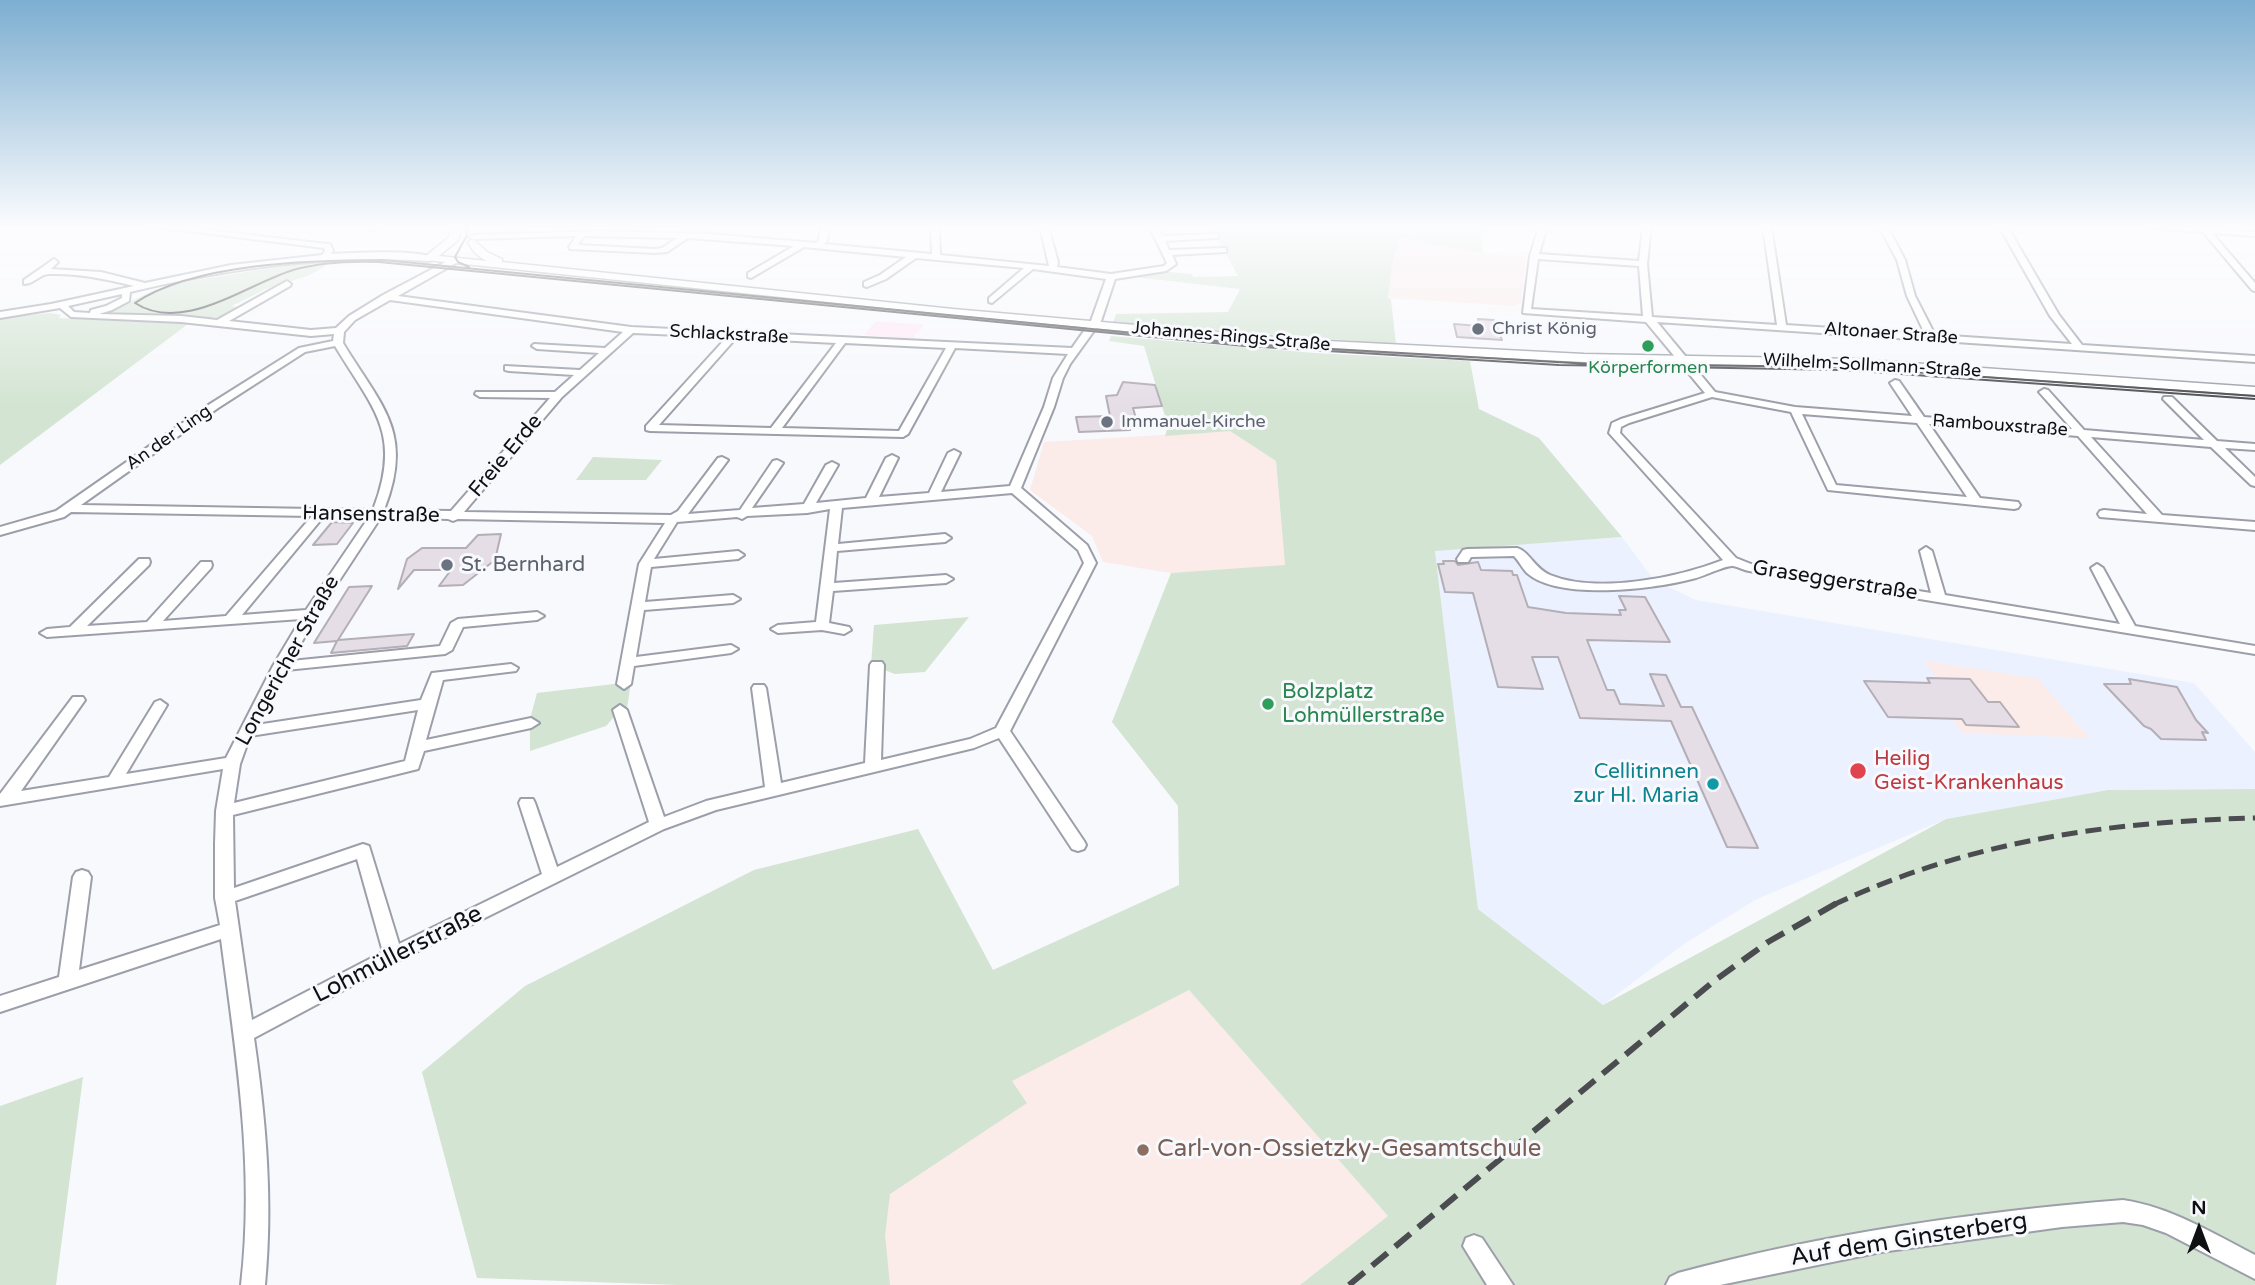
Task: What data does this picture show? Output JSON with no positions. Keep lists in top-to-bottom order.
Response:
{
  "streets": {
    "street": [
      "Altonaer Straße",
      "Schlackstraße",
      "Johannes-Rings-Straße",
      "Wilhelm-Sollmann-Straße",
      "Rambouxstraße",
      "An der Ling",
      "Freie Erde",
      "Hansenstraße",
      "Graseggerstraße",
      "Longericher Straße",
      "Lohmüllerstraße",
      "Auf dem Ginsterberg"
    ]
  },
  "crossings": [
    ["Schlackstraße", "Freie Erde"],
    ["Johannes-Rings-Straße", "Wilhelm-Sollmann-Straße"],
    ["Rambouxstraße", "Graseggerstraße"],
    ["An der Ling", "Hansenstraße"],
    ["An der Ling", "Longericher Straße"],
    ["Freie Erde", "Hansenstraße"],
    ["Hansenstraße", "Longericher Straße"],
    ["Longericher Straße", "Lohmüllerstraße"]
  ],
  "places": [
    "Christ König",
    "Körperformen",
    "Immanuel-Kirche",
    "St. Bernhard",
    "Bolzplatz Lohmüllerstraße",
    "Heilig Geist-Krankenhaus",
    "Cellitinnen zur Hl. Maria",
    "Carl-von-Ossietzky-Gesamtschule"
  ],
  "north": "top"
}
